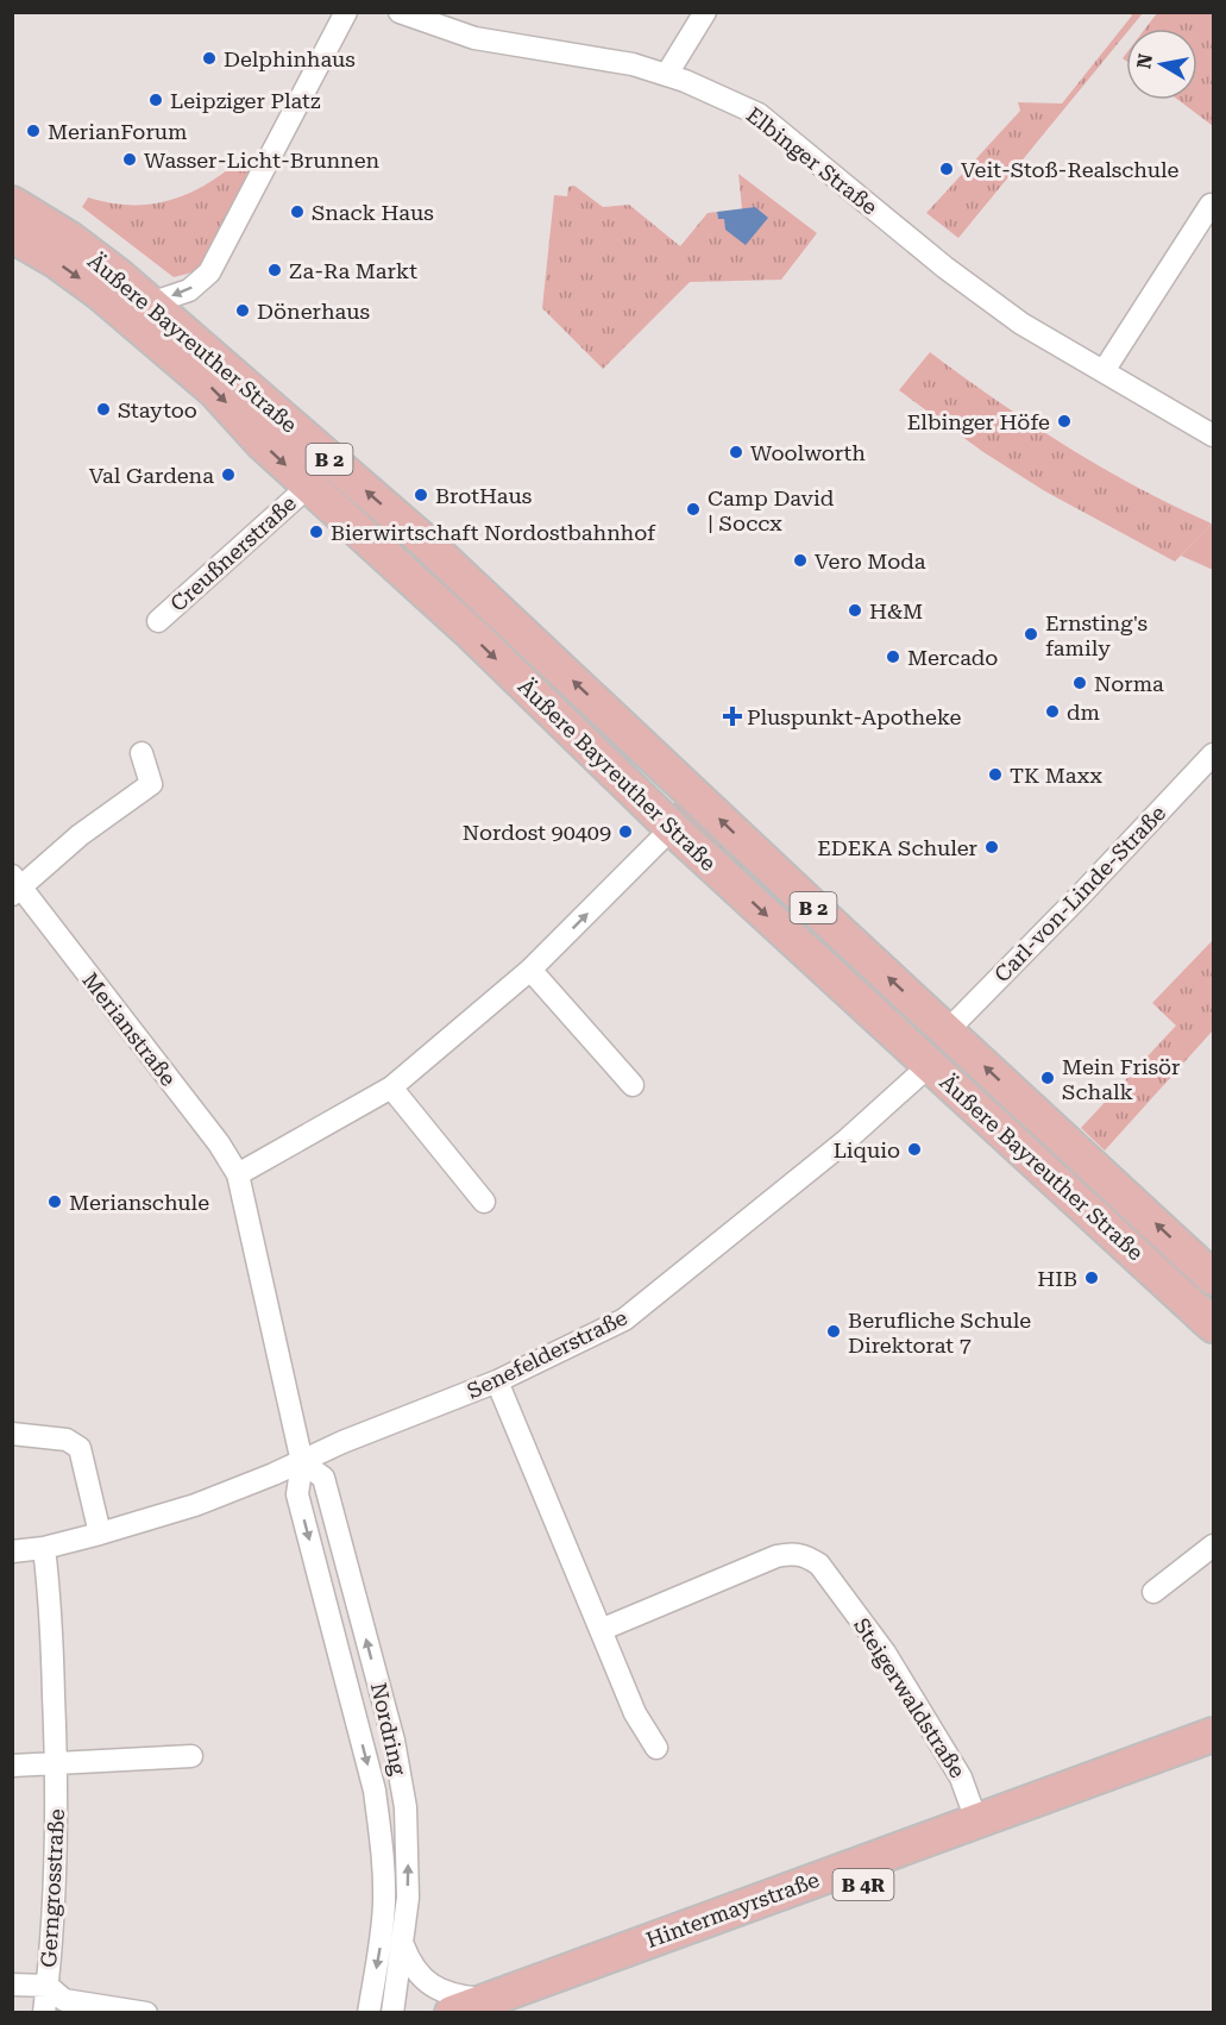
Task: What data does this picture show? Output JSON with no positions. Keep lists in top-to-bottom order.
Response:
{
  "streets": {
    "main road": [
      "Äußere Bayreuther Straße",
      "B 2",
      "B 4R",
      "Hintermayrstraße"
    ],
    "street": [
      "Elbinger Straße",
      "Creußnerstraße",
      "Carl-von-Linde-Straße",
      "Merianstraße",
      "Senefelderstraße",
      "Steigerwaldstraße",
      "Nordring",
      "Gerngrosstraße"
    ]
  },
  "crossings": [
    ["Äußere Bayreuther Straße", "Creußnerstraße"],
    ["Äußere Bayreuther Straße", "Carl-von-Linde-Straße"],
    ["Äußere Bayreuther Straße", "Senefelderstraße"],
    ["Merianstraße", "Nordring"],
    ["Senefelderstraße", "Nordring"],
    ["Senefelderstraße", "Gerngrosstraße"],
    ["Steigerwaldstraße", "Hintermayrstraße"]
  ],
  "places": {
    "other": [
      "Delphinhaus",
      "Leipziger Platz",
      "MerianForum",
      "Wasser-Licht-Brunnen",
      "Veit-Stoß-Realschule",
      "Snack Haus",
      "Za-Ra Markt",
      "Dönerhaus",
      "Staytoo",
      "Elbinger Höfe",
      "Woolworth",
      "Val Gardena",
      "BrotHaus",
      "Camp David | Soccx",
      "Bierwirtschaft Nordostbahnhof",
      "Vero Moda",
      "H&M",
      "Ernsting's family",
      "Mercado",
      "Norma",
      "dm",
      "TK Maxx",
      "Nordost 90409",
      "EDEKA Schuler",
      "Mein Frisör Schalk",
      "Liquio",
      "Merianschule",
      "HIB",
      "Berufliche Schule Direktorat 7"
    ],
    "health": ["Pluspunkt-Apotheke"]
  },
  "north": "left"
}
